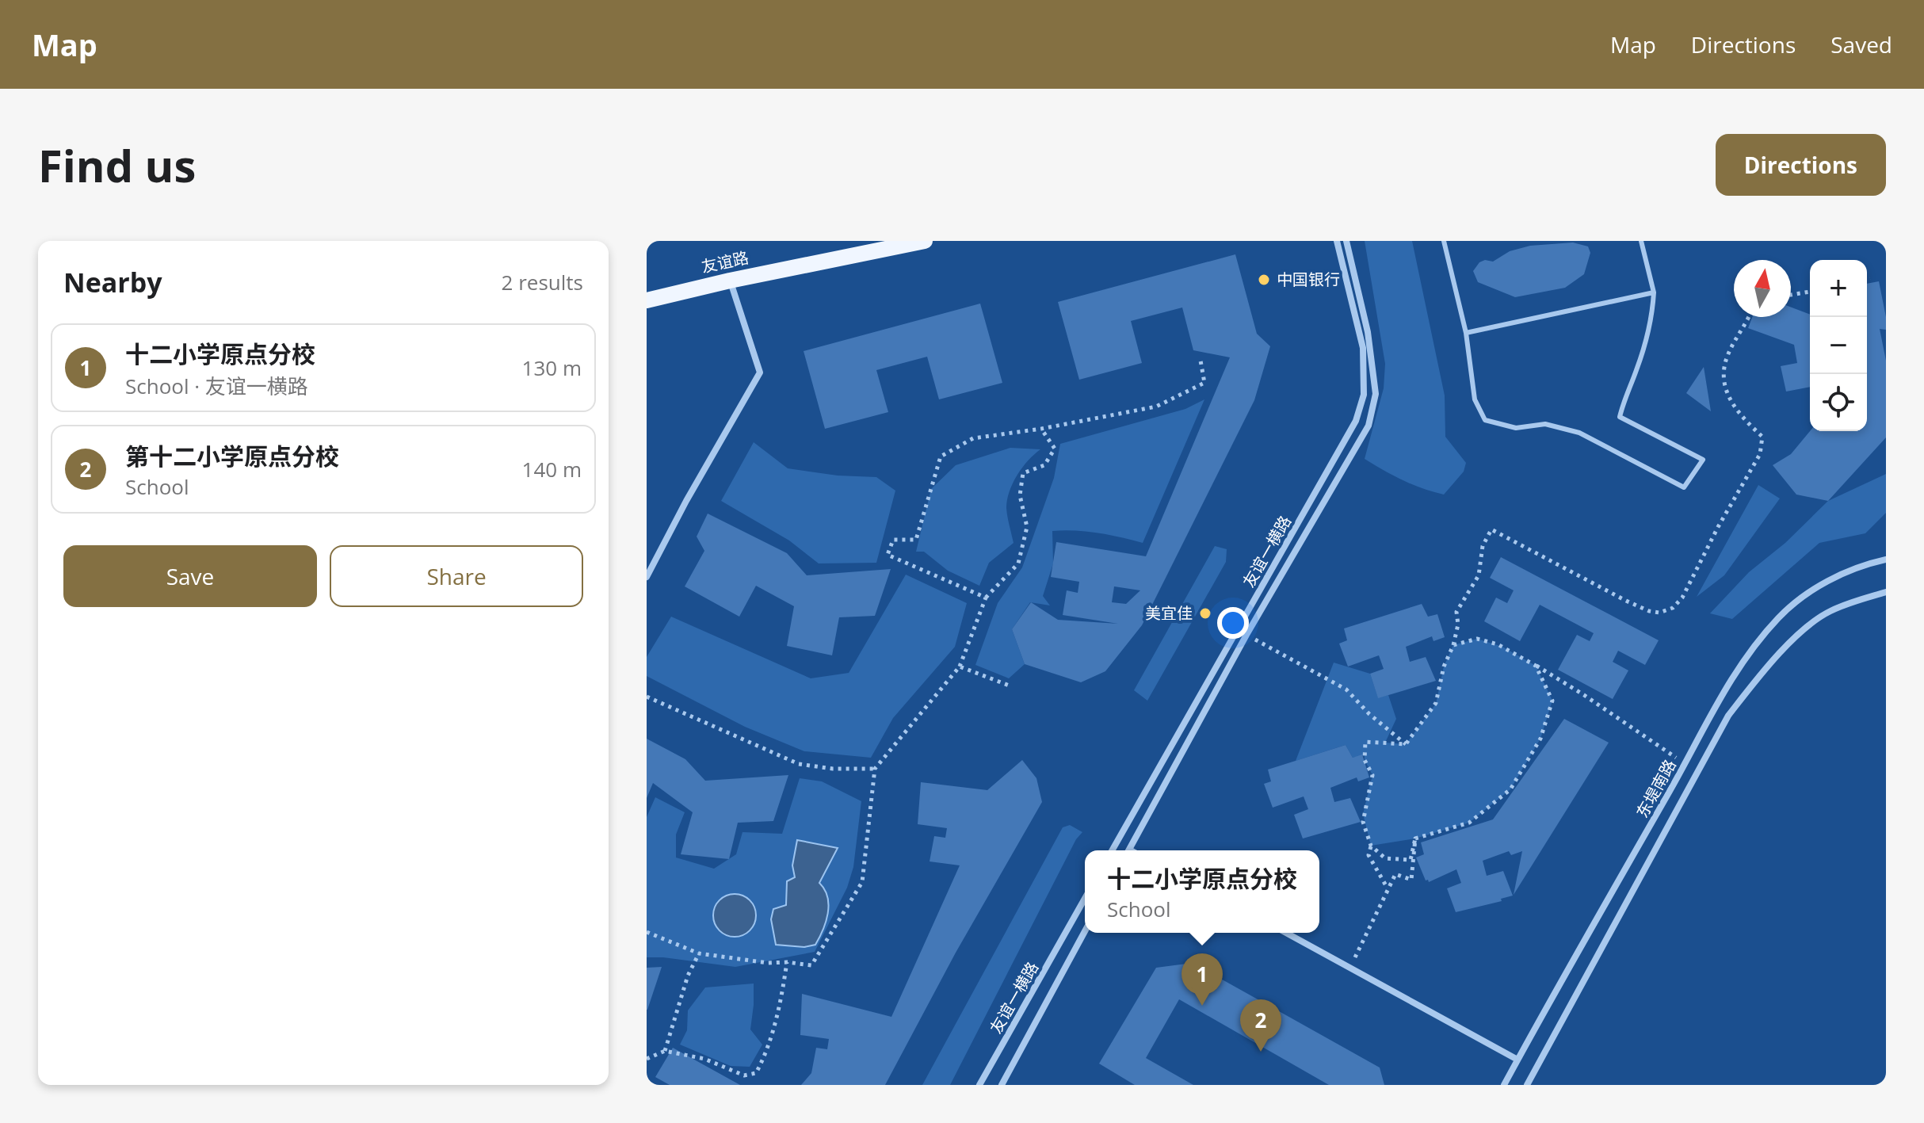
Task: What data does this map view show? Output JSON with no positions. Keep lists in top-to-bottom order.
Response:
{
  "streets": {
    "main road": ["友谊路"],
    "street": ["友谊一横路", "东堤南路"]
  },
  "places": ["中国银行", "美宜佳"],
  "north": "top",
  "page": {
    "header": "Map",
    "nav": ["Map", "Directions", "Saved"],
    "buttons": [
      "Directions",
      ["Save", "Share"]
    ],
    "title": "Find us",
    "heading": ["Nearby", "2 results"],
    "map_buttons": ["+", "−"],
    "list": [
      {
        "mark": "1",
        "name": "十二小学原点分校",
        "note": "School · 友谊一横路",
        "value": "130 m"
      },
      {
        "mark": "2",
        "name": "第十二小学原点分校",
        "note": "School",
        "value": "140 m"
      }
    ],
    "popup": ["十二小学原点分校", "School"],
    "pins": ["1", "2"]
  }
}
